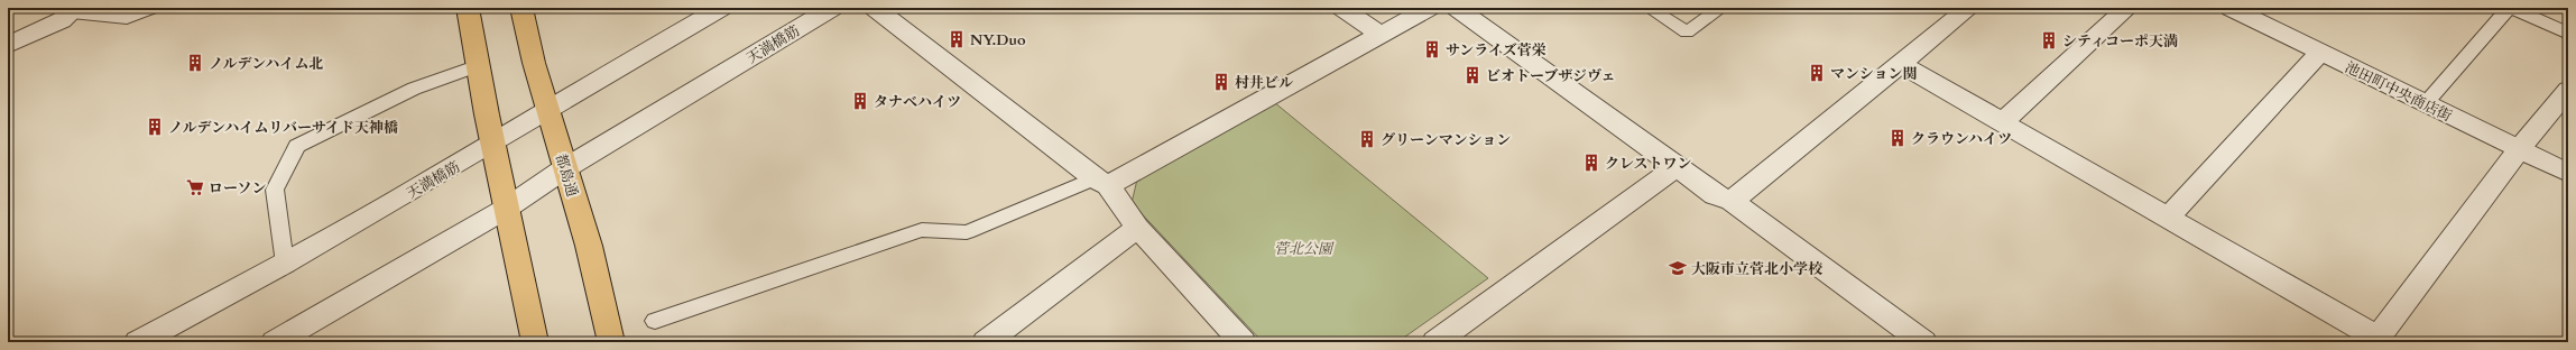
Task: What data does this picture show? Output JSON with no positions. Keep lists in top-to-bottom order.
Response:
{
  "streets": {
    "main road": ["都島通"],
    "street": ["天満橋筋", "池田町中央商店街"]
  },
  "crossings": [
    ["天満橋筋", "都島通"]
  ],
  "parks": ["菅北公園"],
  "places": {
    "building": [
      "NY.Duo",
      "シティコーポ天満",
      "サンライズ菅栄",
      "ノルデンハイム北",
      "マンション関",
      "ビオトーブザジヴェ",
      "村井ビル",
      "タナベハイツ",
      "ノルデンハイムリバーサイド天神橋",
      "クラウンハイツ",
      "グリーンマンション",
      "クレストワン"
    ],
    "supermarket": ["ローソン"],
    "school or university": ["大阪市立菅北小学校"]
  }
}
